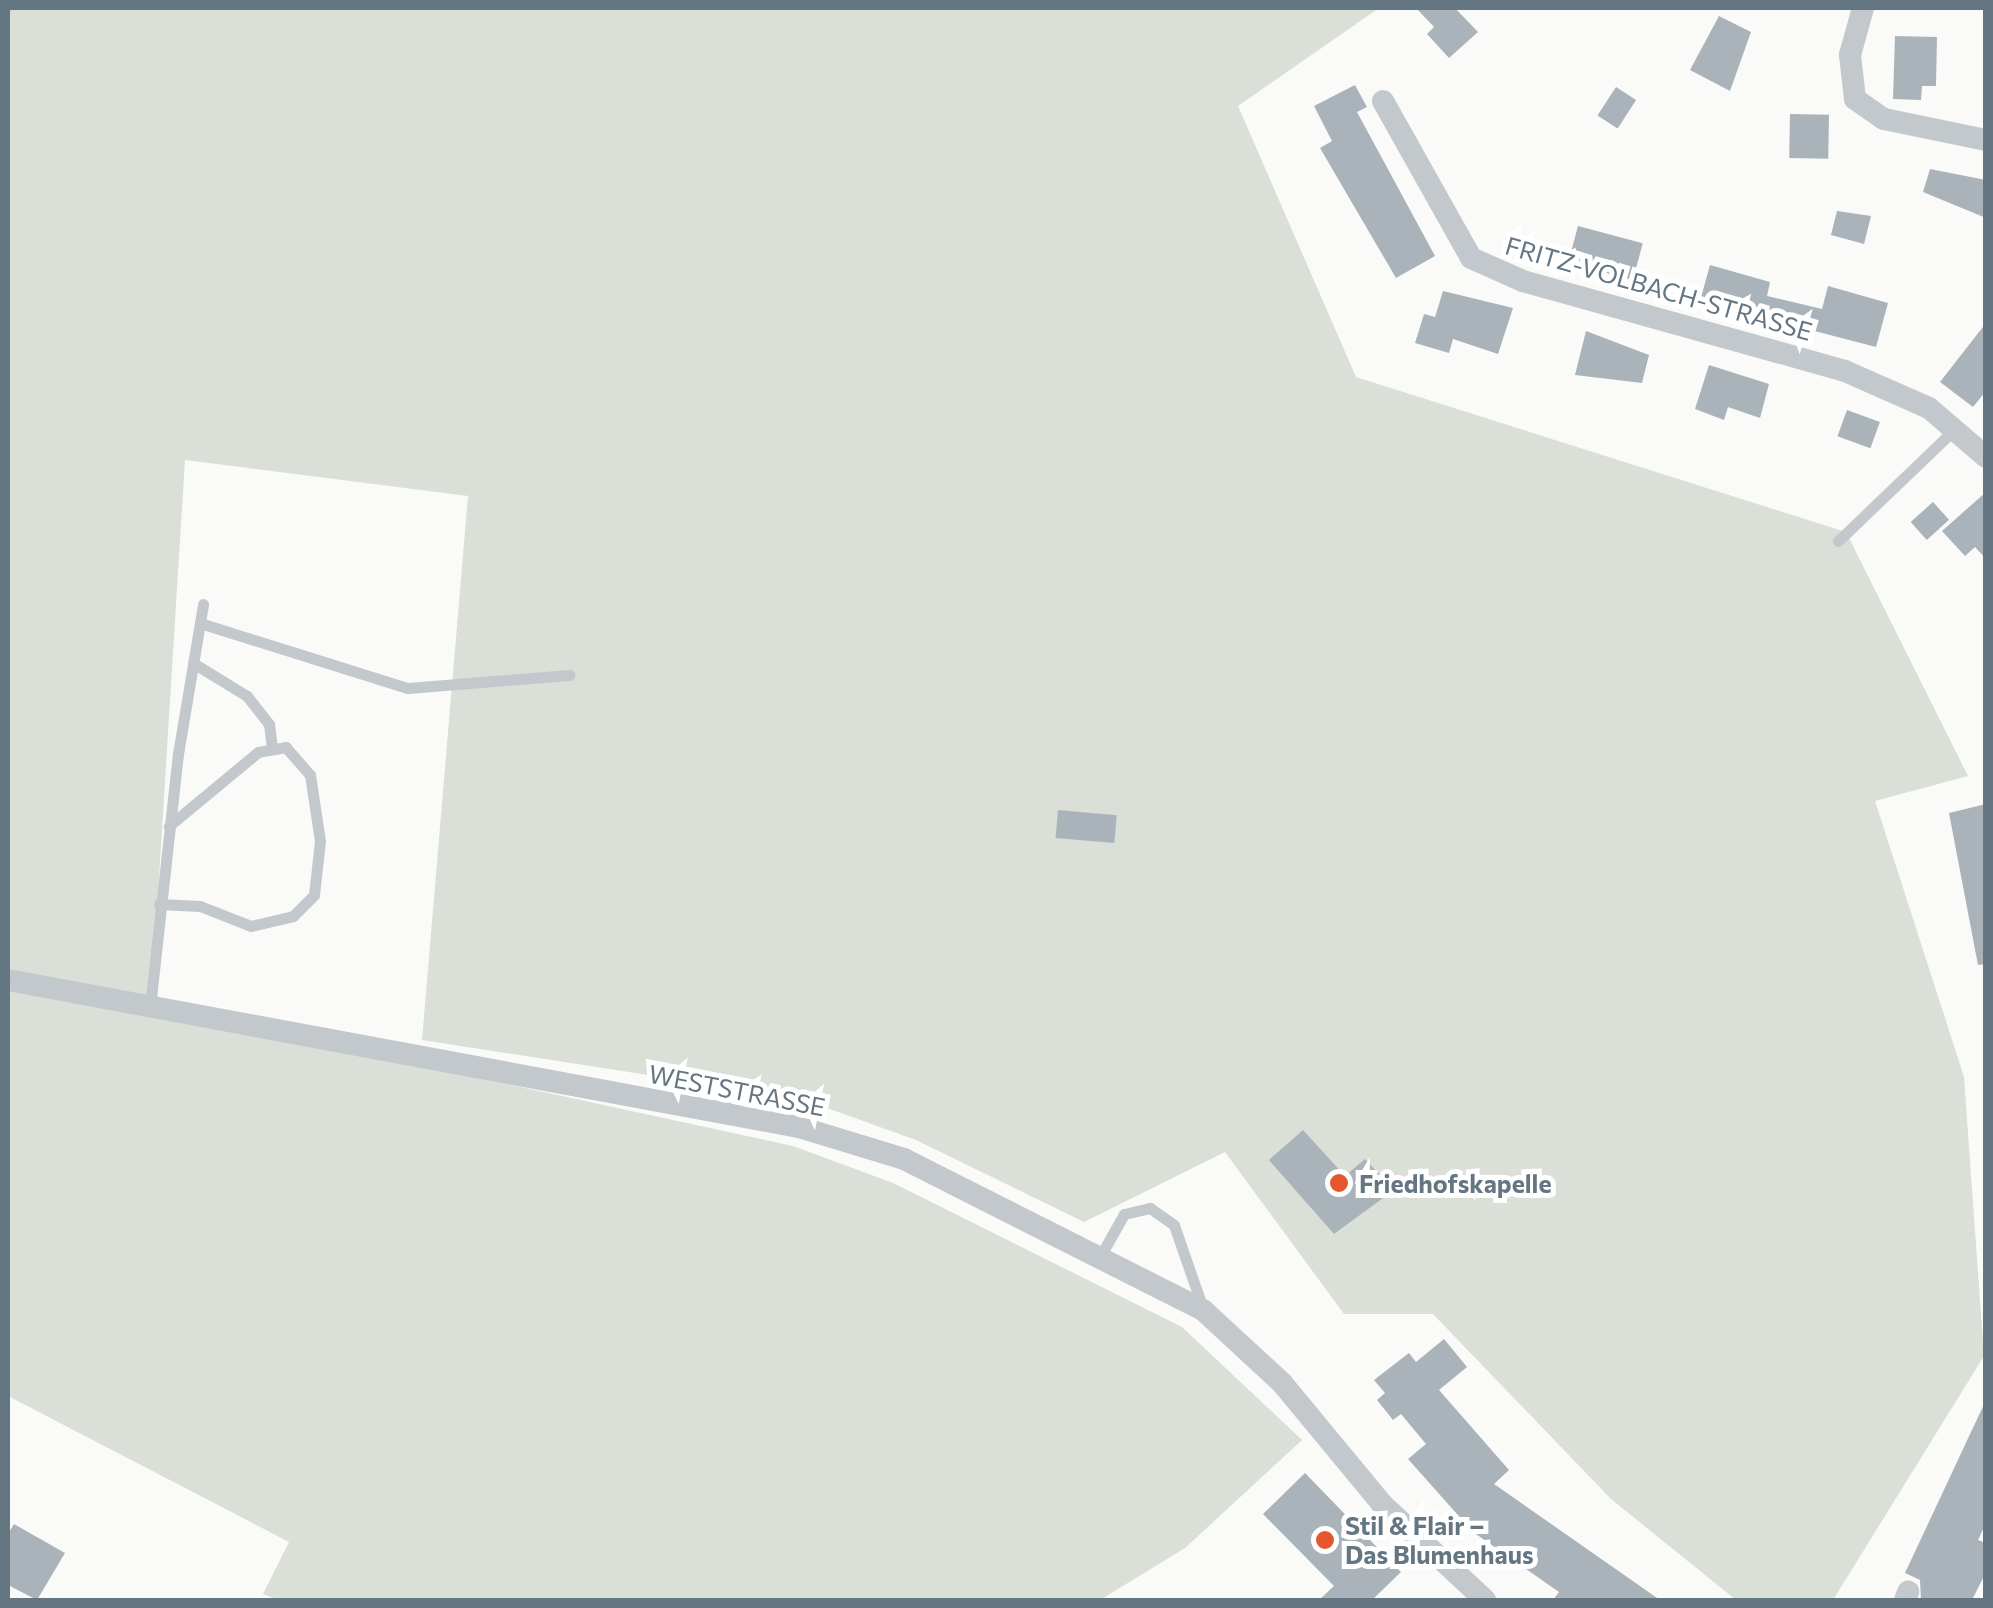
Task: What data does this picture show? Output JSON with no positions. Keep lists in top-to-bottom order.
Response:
{
  "streets": {
    "street": ["FRITZ-VOLBACH-STRASSE", "WESTSTRASSE"]
  },
  "places": ["Friedhofskapelle", "Stil & Flair – Das Blumenhaus"]
}
